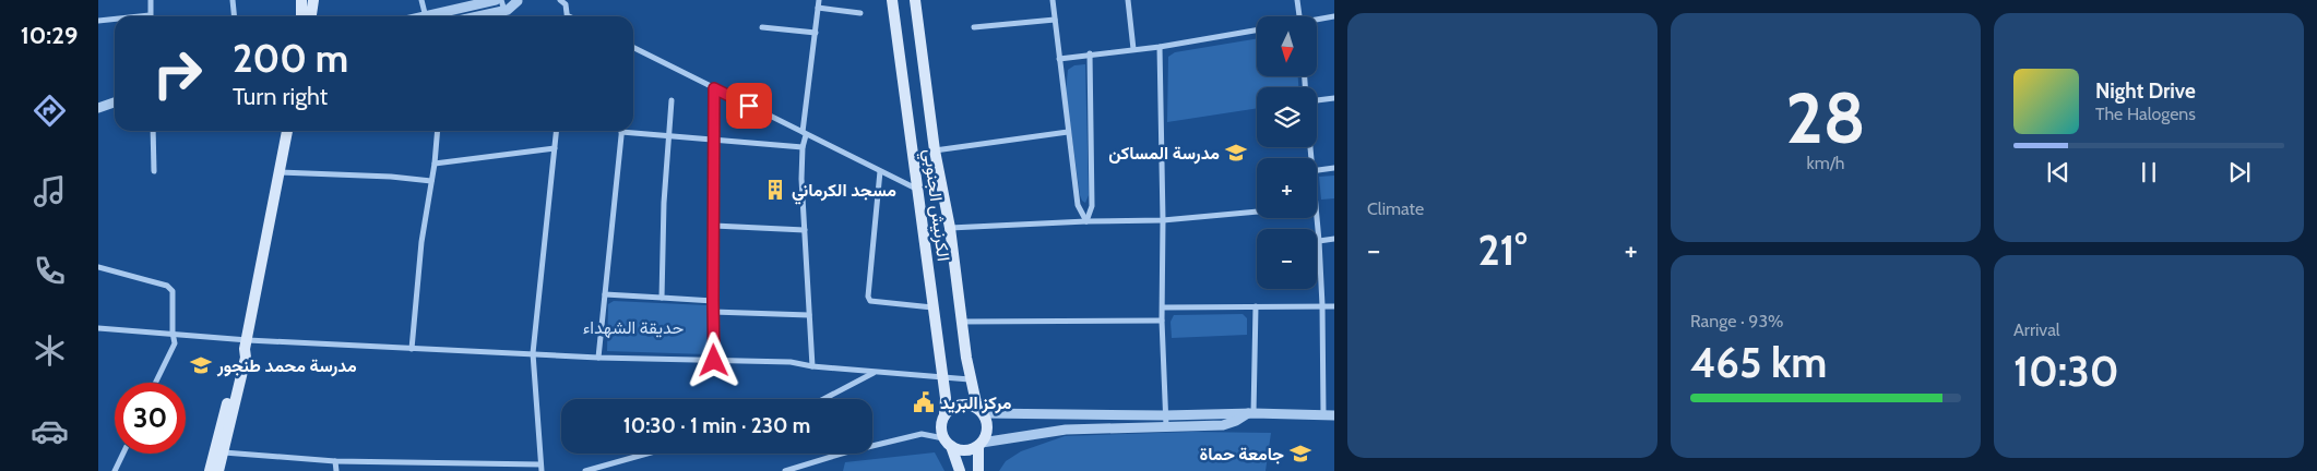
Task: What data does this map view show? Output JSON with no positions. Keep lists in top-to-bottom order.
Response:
{
  "streets": {
    "main road": ["الكرنيش الجنوبي"]
  },
  "parks": ["حديقة الشهداء"],
  "places": {
    "school or university": ["مدرسة المساكن", "مدرسة محمد طنجور", "جامعة حماة"],
    "building": ["مسجد الكرماني"],
    "public building": ["مركز البريد"]
  },
  "north": "bottom",
  "page": {
    "tabs": "10:29",
    "tile": [
      "Climate",
      ["28", "km/h"],
      ["Range · 93%", "465 km"],
      ["Arrival", "10:30"]
    ],
    "map_buttons": ["+", "−"],
    "turn": ["200 m", "Turn right"],
    "song": ["Night Drive", "The Halogens"],
    "heat": ["−", "21°", "+"],
    "limit": "30",
    "trip": "10:30 · 1 min · 230 m"
  }
}
